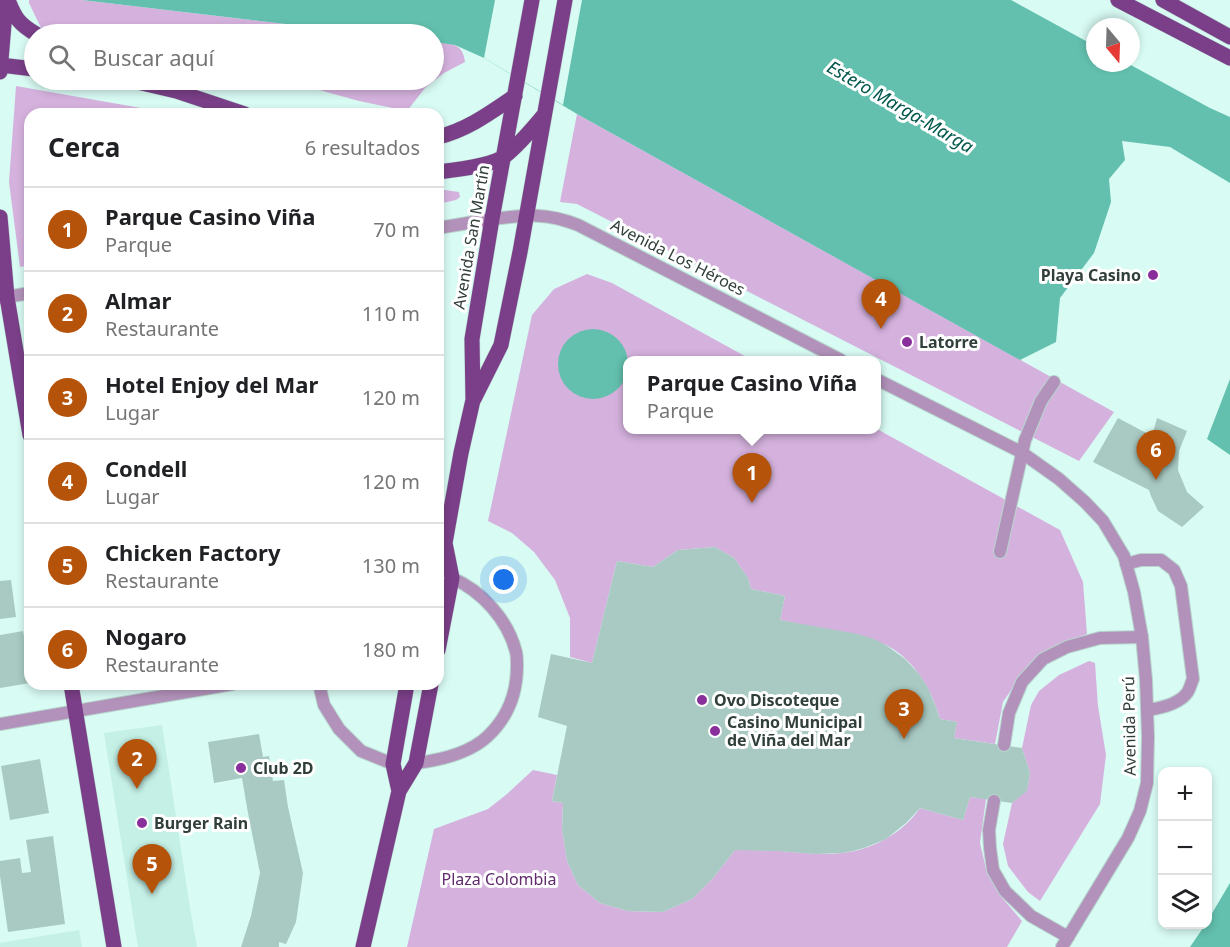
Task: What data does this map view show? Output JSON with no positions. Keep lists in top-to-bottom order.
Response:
{
  "streets": {
    "main road": ["Avenida San Martín"],
    "street": ["Avenida Los Héroes", "Avenida Perú"]
  },
  "crossings": [
    ["Avenida San Martín", "Avenida Los Héroes"]
  ],
  "water": ["Estero Marga-Marga"],
  "parks": ["Plaza Colombia"],
  "places": [
    "Playa Casino",
    "Latorre",
    "Ovo Discoteque",
    "Casino Municipal de Viña del Mar",
    "Club 2D",
    "Burger Rain"
  ],
  "north": "bottom",
  "page": {
    "search": "Buscar aquí",
    "heading": ["Cerca", "6 resultados"],
    "list": [
      {
        "mark": "1",
        "name": "Parque Casino Viña",
        "note": "Parque",
        "value": "70 m"
      },
      {
        "mark": "2",
        "name": "Almar",
        "note": "Restaurante",
        "value": "110 m"
      },
      {
        "mark": "3",
        "name": "Hotel Enjoy del Mar",
        "note": "Lugar",
        "value": "120 m"
      },
      {
        "mark": "4",
        "name": "Condell",
        "note": "Lugar",
        "value": "120 m"
      },
      {
        "mark": "5",
        "name": "Chicken Factory",
        "note": "Restaurante",
        "value": "130 m"
      },
      {
        "mark": "6",
        "name": "Nogaro",
        "note": "Restaurante",
        "value": "180 m"
      }
    ],
    "pins": [
      "4",
      "6",
      "1",
      "3",
      "2",
      "5"
    ],
    "popup": ["Parque Casino Viña", "Parque"],
    "map_buttons": ["+", "−"]
  }
}
